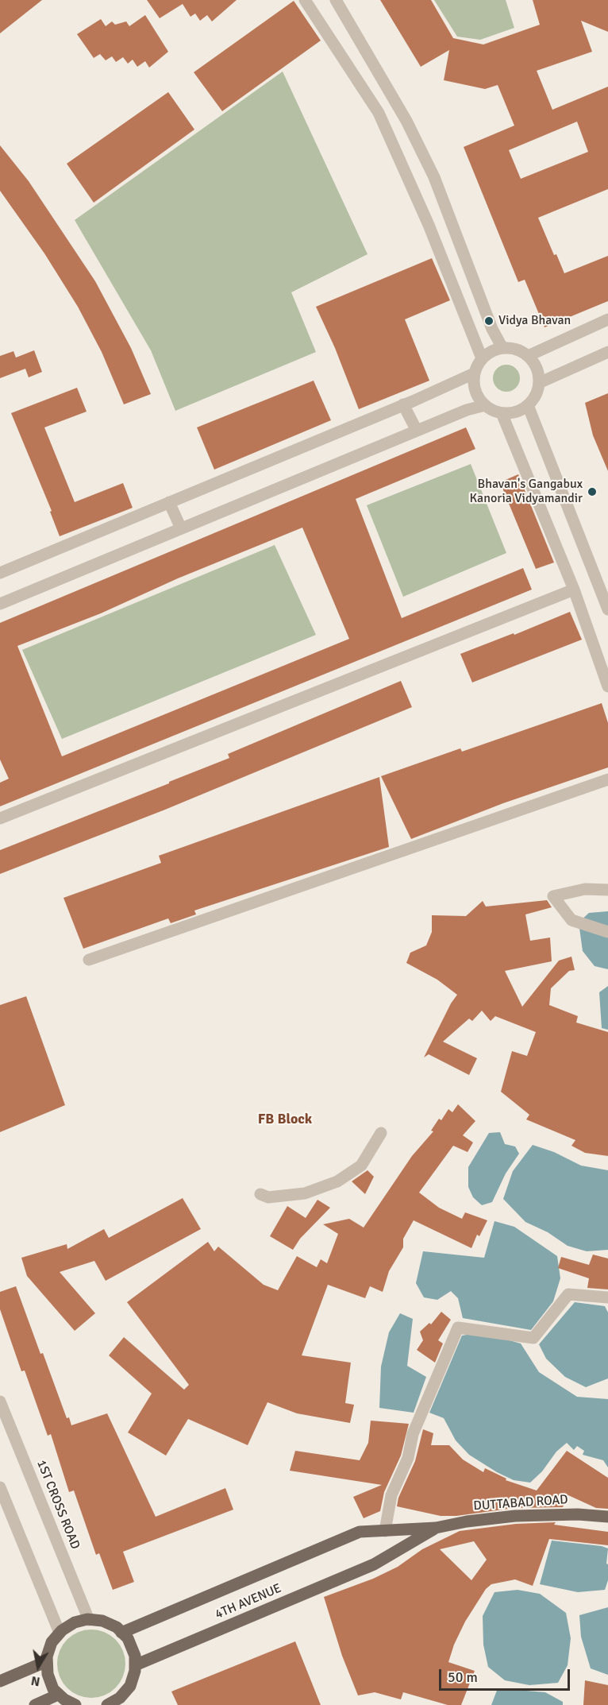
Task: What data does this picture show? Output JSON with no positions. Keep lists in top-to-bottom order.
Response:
{
  "streets": {
    "main road": ["DUTTABAD ROAD", "4TH AVENUE"],
    "street": ["1ST CROSS ROAD"]
  },
  "crossings": [
    ["DUTTABAD ROAD", "4TH AVENUE"]
  ],
  "districts": ["FB Block"],
  "places": ["Vidya Bhavan", "Bhavan's Gangabux Kanoria Vidyamandir"],
  "scale_bar": "50 m",
  "north": "bottom"
}
